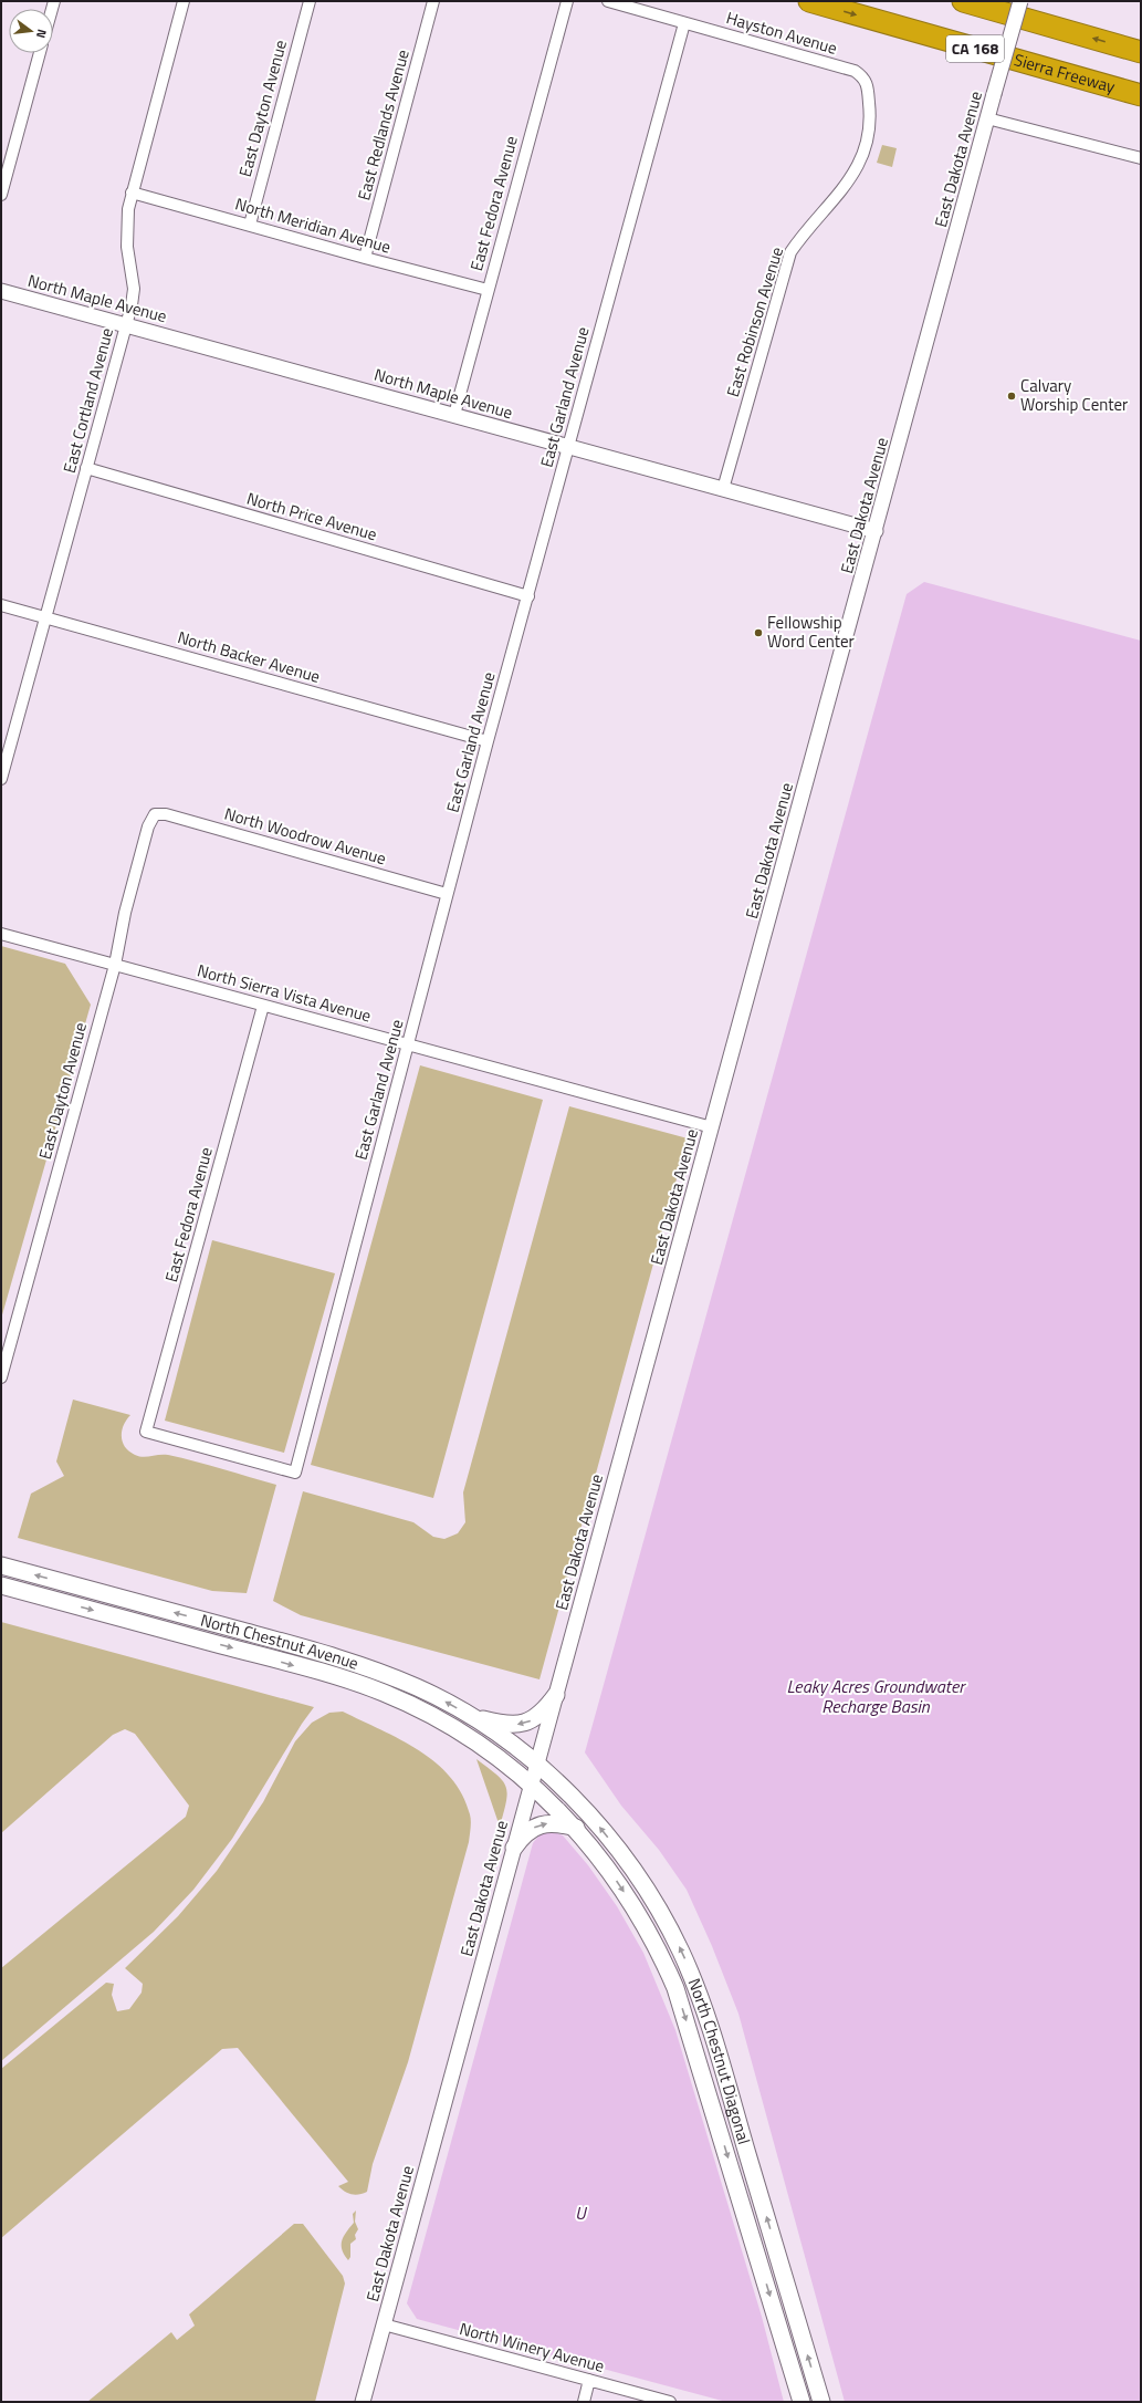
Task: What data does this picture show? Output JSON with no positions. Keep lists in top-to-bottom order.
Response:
{
  "streets": {
    "highway": ["CA 168", "Sierra Freeway"],
    "main road": ["North Chestnut Avenue", "North Chestnut Diagonal"],
    "street": [
      "Hayston Avenue",
      "East Dayton Avenue",
      "East Redlands Avenue",
      "East Dakota Avenue",
      "East Fedora Avenue",
      "North Meridian Avenue",
      "North Maple Avenue",
      "East Robinson Avenue",
      "East Garland Avenue",
      "East Cortland Avenue",
      "North Price Avenue",
      "North Backer Avenue",
      "North Woodrow Avenue",
      "North Sierra Vista Avenue",
      "North Winery Avenue"
    ]
  },
  "crossings": [
    ["Hayston Avenue", "East Robinson Avenue"],
    ["Hayston Avenue", "East Garland Avenue"],
    ["East Dayton Avenue", "North Meridian Avenue"],
    ["East Dayton Avenue", "North Woodrow Avenue"],
    ["East Dayton Avenue", "North Sierra Vista Avenue"],
    ["East Redlands Avenue", "North Meridian Avenue"],
    ["East Dakota Avenue", "North Maple Avenue"],
    ["East Dakota Avenue", "North Sierra Vista Avenue"],
    ["East Dakota Avenue", "North Chestnut Avenue"],
    ["East Dakota Avenue", "North Chestnut Diagonal"],
    ["East Dakota Avenue", "North Winery Avenue"],
    ["East Fedora Avenue", "North Meridian Avenue"],
    ["East Fedora Avenue", "North Maple Avenue"],
    ["East Fedora Avenue", "East Garland Avenue"],
    ["East Fedora Avenue", "North Sierra Vista Avenue"],
    ["North Meridian Avenue", "East Cortland Avenue"],
    ["North Maple Avenue", "East Robinson Avenue"],
    ["North Maple Avenue", "East Garland Avenue"],
    ["North Maple Avenue", "East Cortland Avenue"],
    ["East Garland Avenue", "North Price Avenue"],
    ["East Garland Avenue", "North Backer Avenue"],
    ["East Garland Avenue", "North Woodrow Avenue"],
    ["East Garland Avenue", "North Sierra Vista Avenue"],
    ["East Cortland Avenue", "North Price Avenue"],
    ["East Cortland Avenue", "North Backer Avenue"],
    ["North Chestnut Avenue", "North Chestnut Diagonal"]
  ],
  "water": ["Leaky Acres Groundwater Recharge Basin", "U"],
  "places": ["Calvary Worship Center", "Fellowship Word Center"],
  "north": "right"
}
